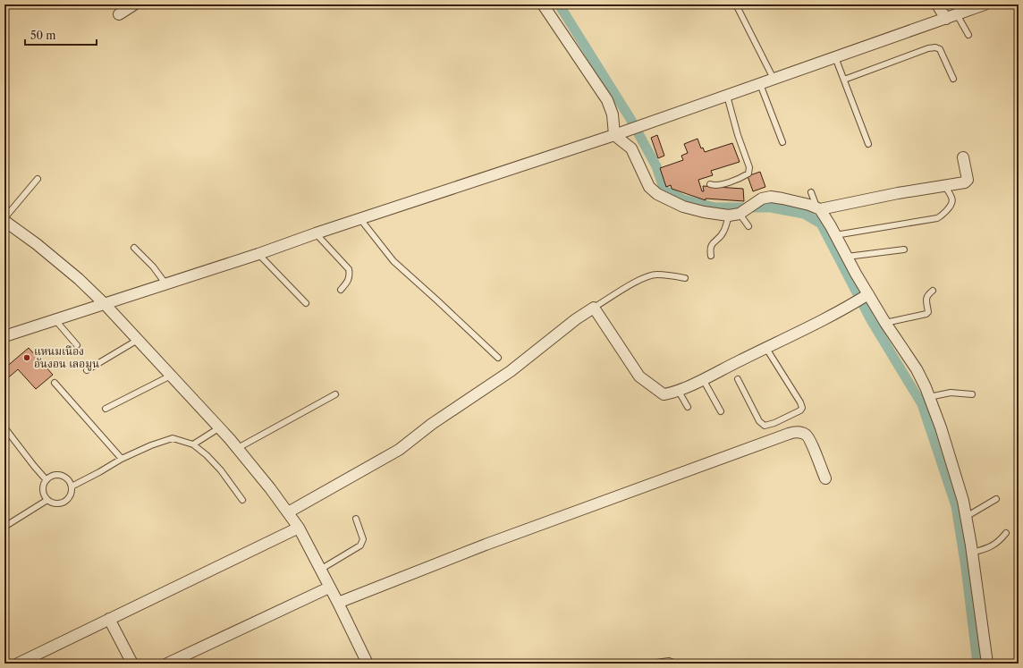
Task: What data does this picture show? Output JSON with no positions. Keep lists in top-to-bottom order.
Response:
{
  "places": ["แหนมเนือง อันงอน เลอมูน"],
  "scale_bar": "50 m"
}
